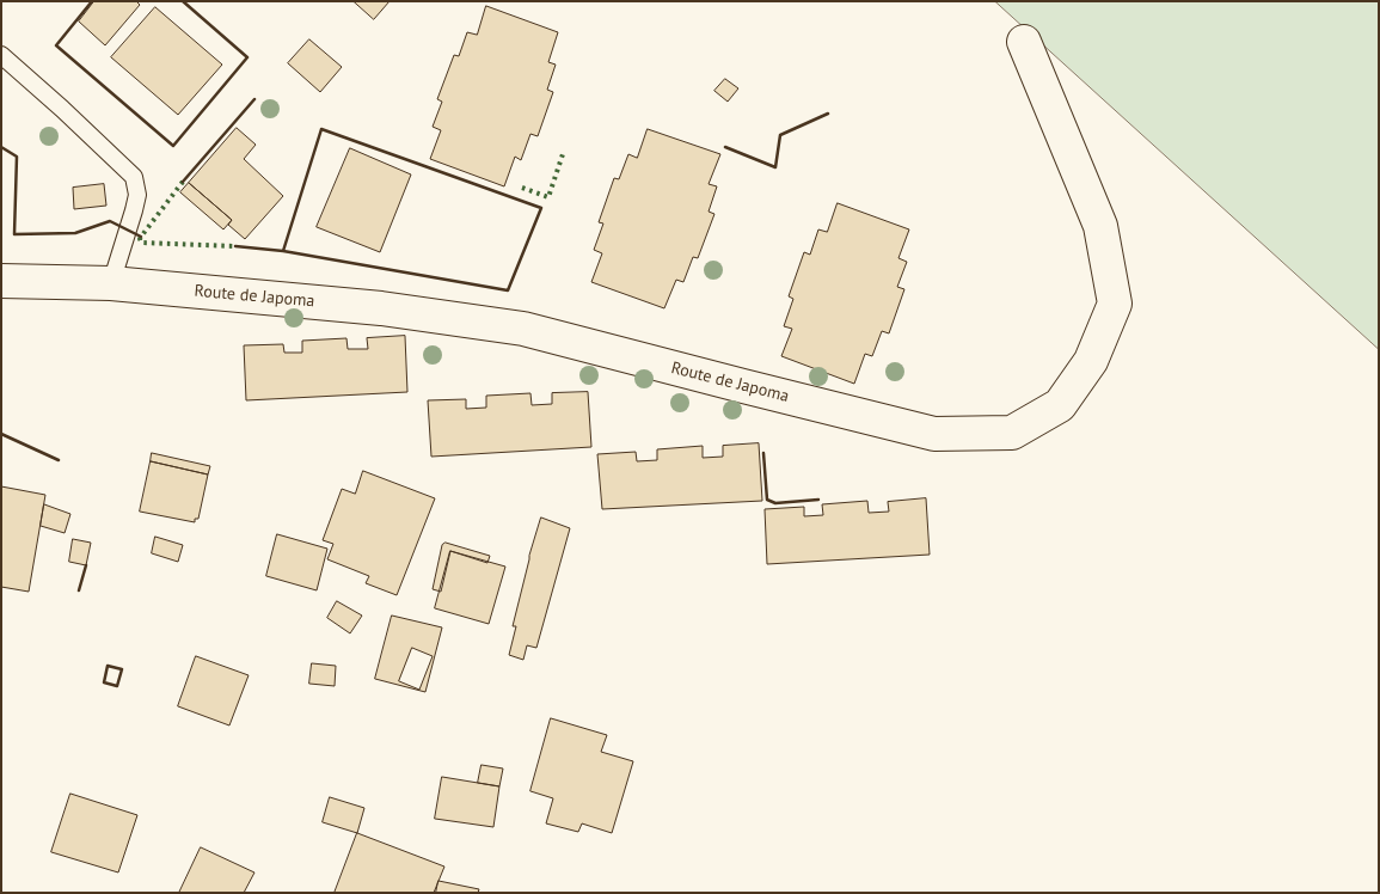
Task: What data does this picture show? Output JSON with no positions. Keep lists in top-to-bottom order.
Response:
{
  "streets": {
    "street": ["Route de Japoma"]
  }
}
